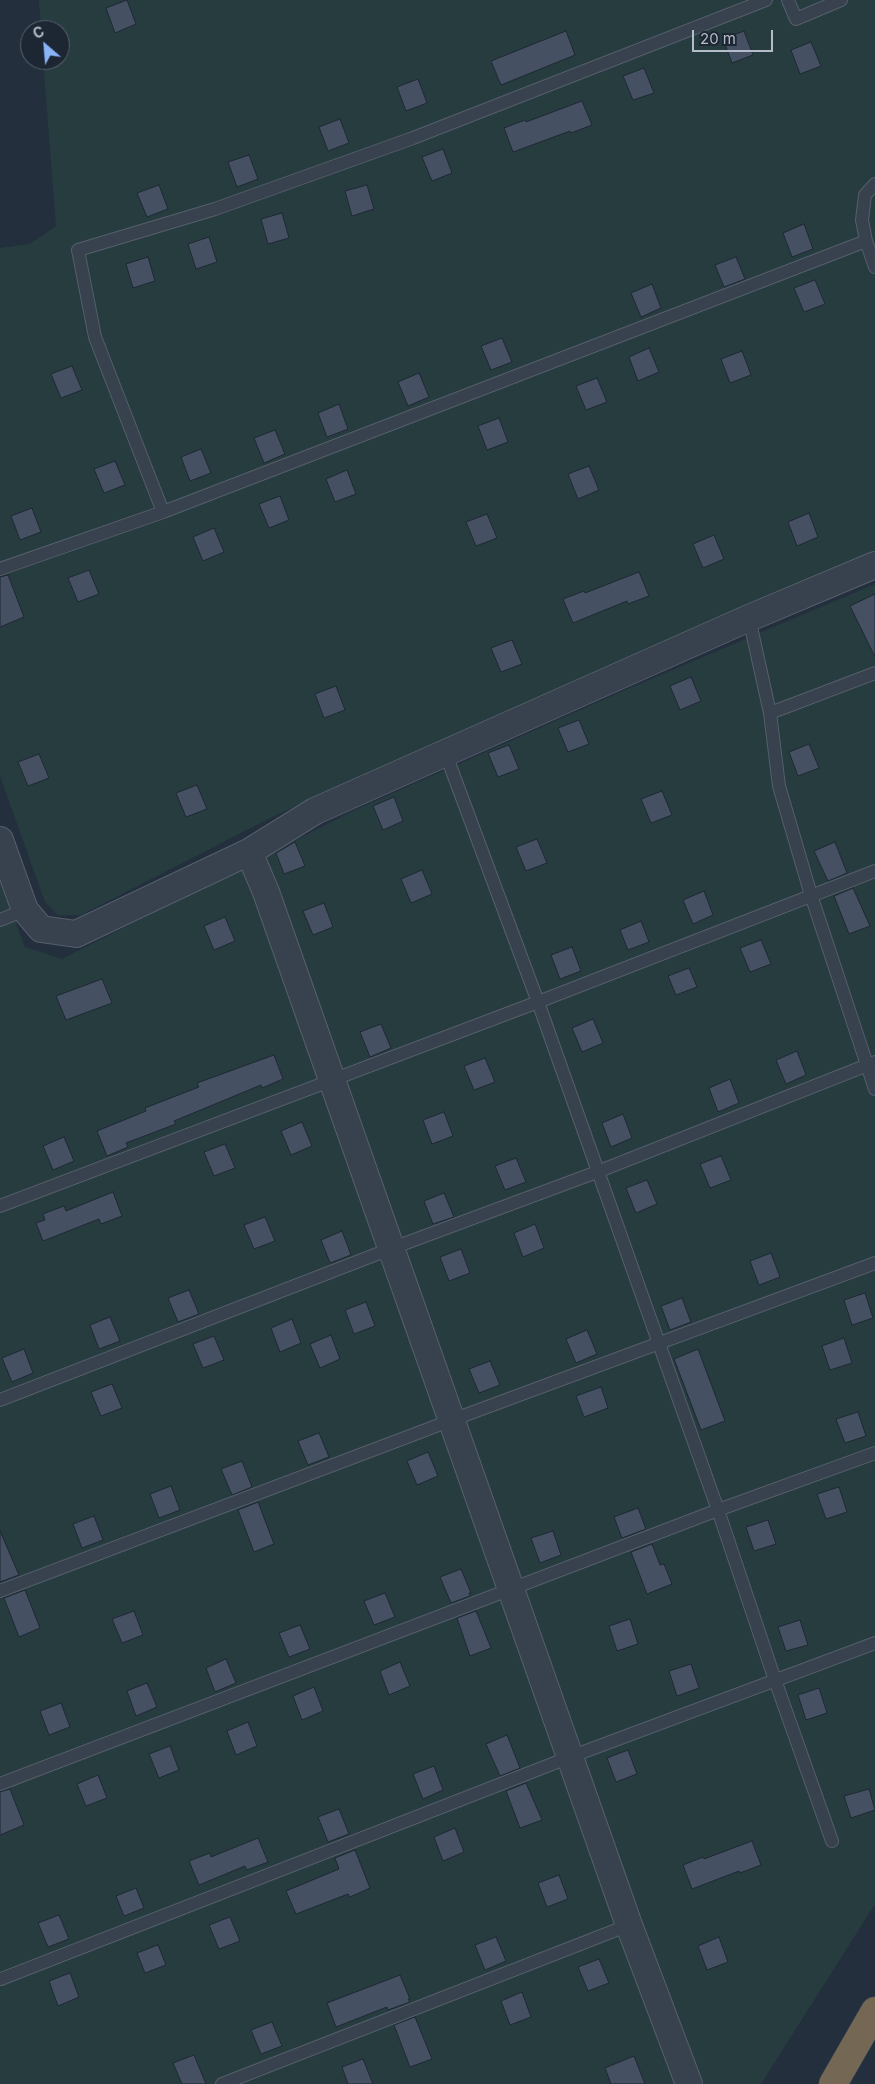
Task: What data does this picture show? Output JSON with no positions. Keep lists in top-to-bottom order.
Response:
{
  "scale_bar": "20 m",
  "north": "top left"
}
